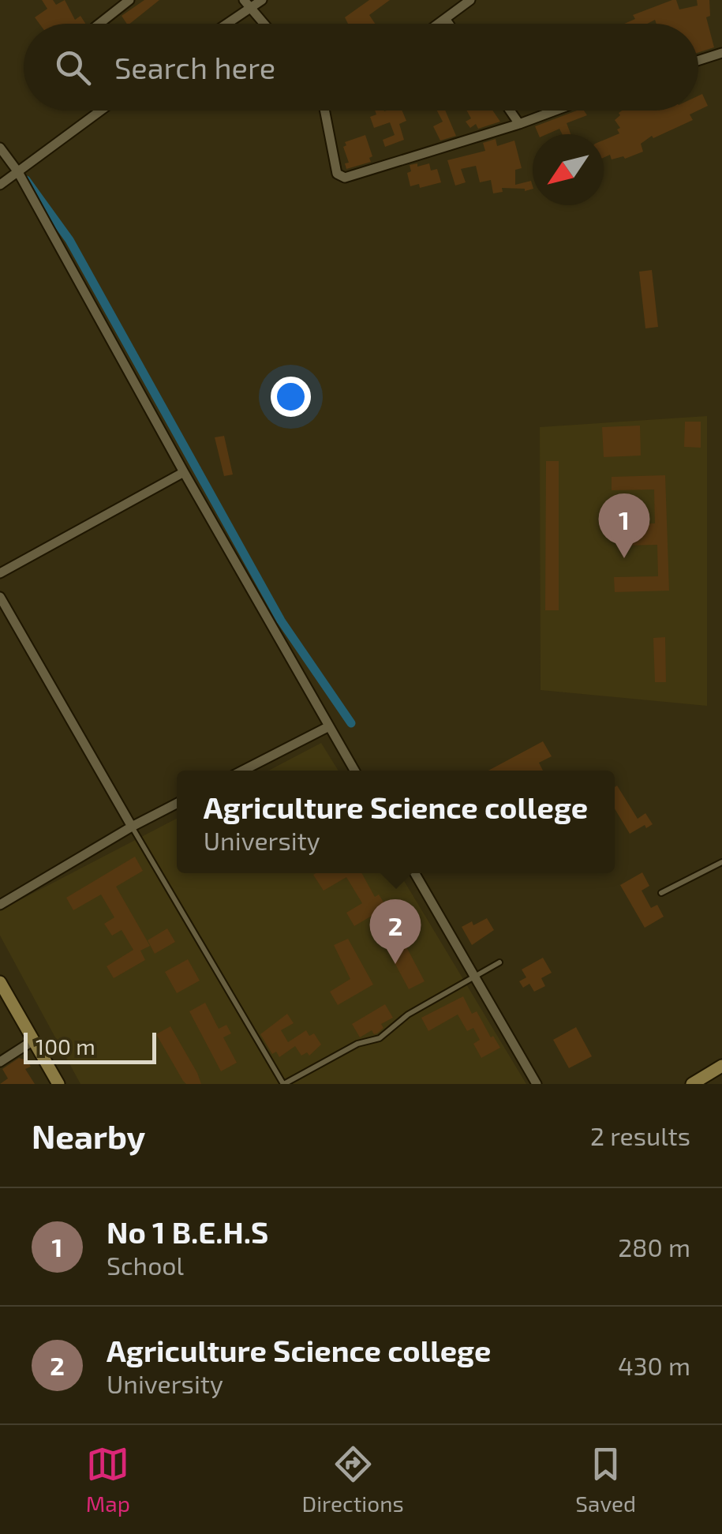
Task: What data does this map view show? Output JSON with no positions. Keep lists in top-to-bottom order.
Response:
{
  "scale_bar": "100 m",
  "north": "bottom left",
  "page": {
    "search": "Search here",
    "pins": ["1", "2"],
    "popup": ["Agriculture Science college", "University"],
    "scale": "100 m",
    "heading": ["Nearby", "2 results"],
    "list": [
      {
        "mark": "1",
        "name": "No 1 B.E.H.S",
        "note": "School",
        "value": "280 m"
      },
      {
        "mark": "2",
        "name": "Agriculture Science college",
        "note": "University",
        "value": "430 m"
      }
    ],
    "nav": ["Map", "Directions", "Saved"]
  }
}
